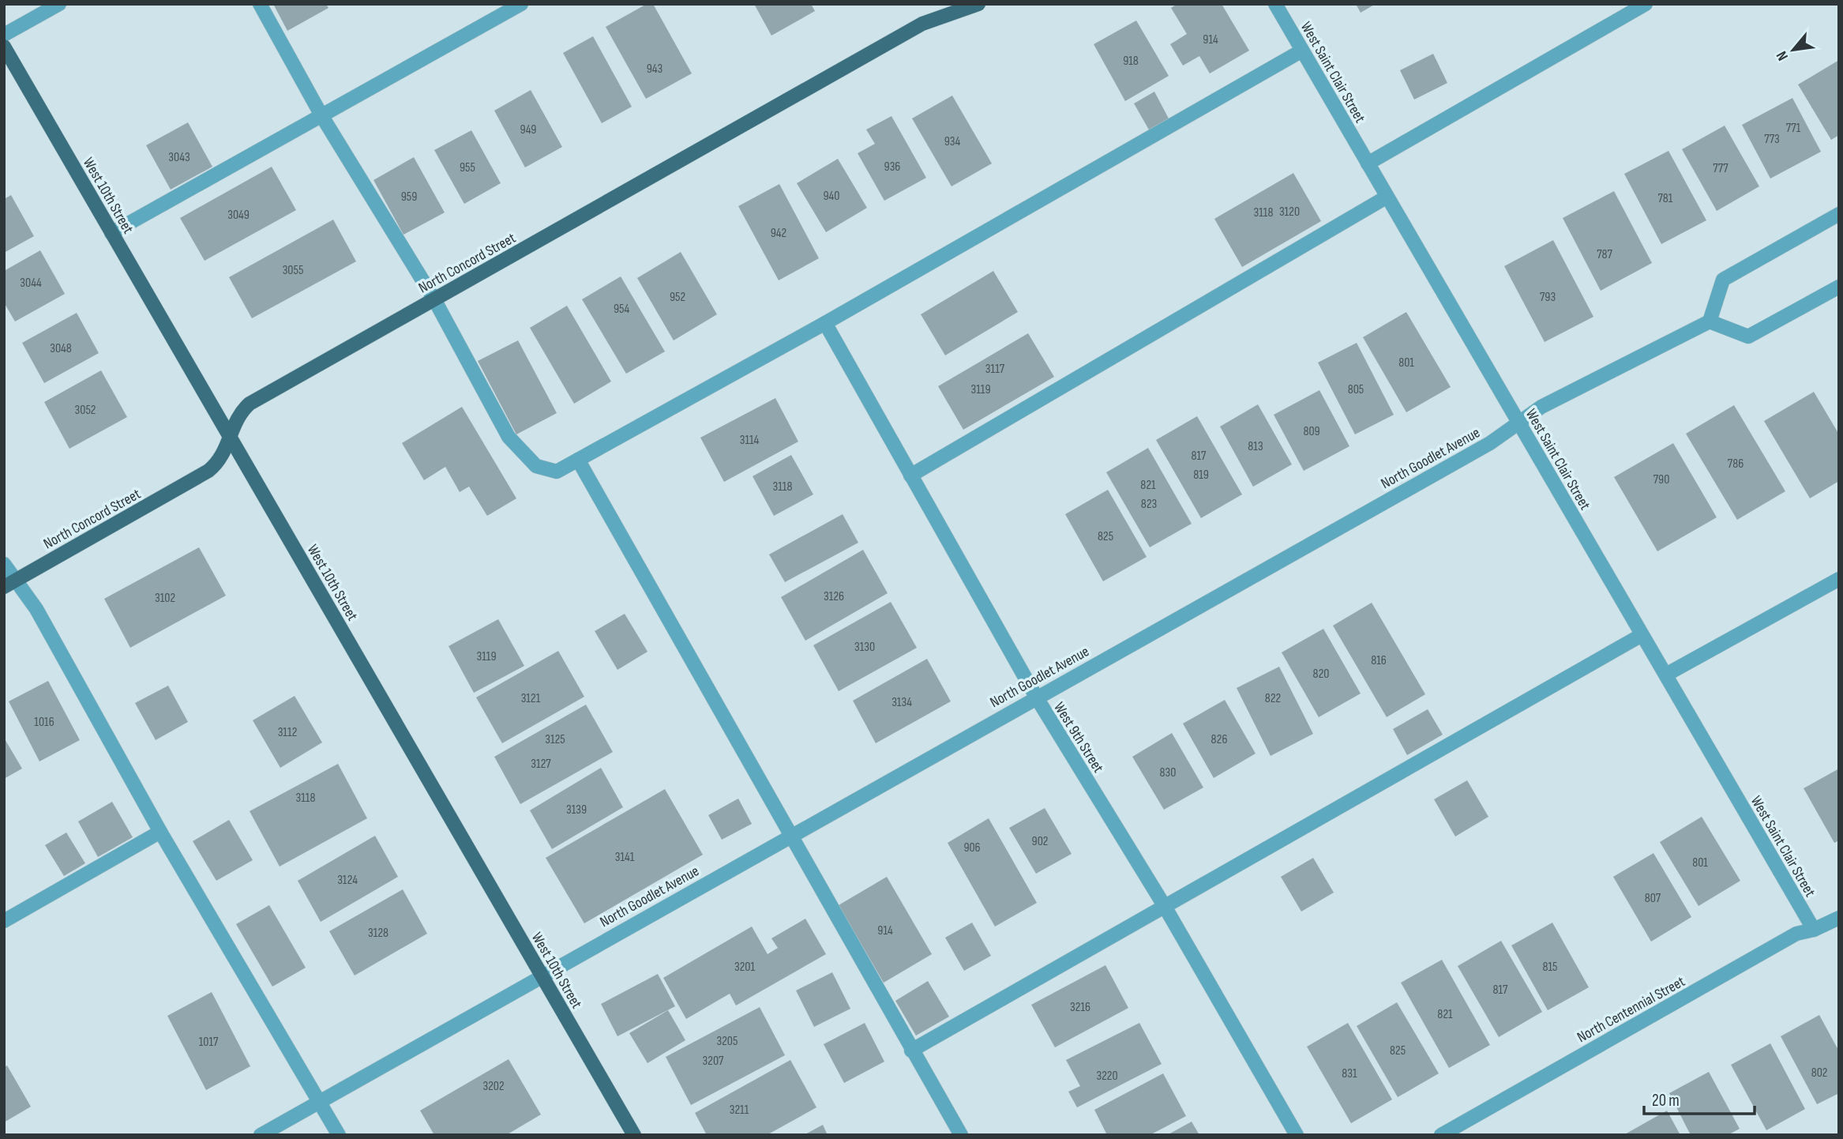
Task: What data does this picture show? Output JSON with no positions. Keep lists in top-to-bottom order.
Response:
{
  "streets": {
    "main road": ["West 10th Street", "North Concord Street"],
    "street": [
      "West Saint Clair Street",
      "North Goodlet Avenue",
      "West 9th Street",
      "North Centennial Street"
    ]
  },
  "crossings": [
    ["West Saint Clair Street", "North Goodlet Avenue"],
    ["West Saint Clair Street", "North Centennial Street"],
    ["West 10th Street", "North Concord Street"],
    ["West 10th Street", "North Goodlet Avenue"],
    ["North Goodlet Avenue", "West 9th Street"]
  ],
  "house_numbers": [
    "914",
    "918",
    "943",
    "771",
    "949",
    "773",
    "934",
    "3043",
    "936",
    "955",
    "777",
    "940",
    "959",
    "781",
    "3120",
    "3118",
    "3049",
    "942",
    "787",
    "3055",
    "3044",
    "952",
    "793",
    "954",
    "3048",
    "801",
    "3117",
    "3119",
    "805",
    "3052",
    "809",
    "3114",
    "813",
    "817",
    "786",
    "819",
    "790",
    "821",
    "3118",
    "823",
    "825",
    "3126",
    "3102",
    "3130",
    "3119",
    "816",
    "820",
    "3121",
    "822",
    "3134",
    "1016",
    "3112",
    "3125",
    "826",
    "3127",
    "830",
    "3118",
    "3139",
    "902",
    "906",
    "3141",
    "801",
    "3124",
    "807",
    "914",
    "3128",
    "3201",
    "815",
    "817",
    "3216",
    "821",
    "3205",
    "1017",
    "825",
    "3207",
    "802",
    "831",
    "3220",
    "3202",
    "3211"
  ],
  "scale_bar": "20 m",
  "north": "bottom left"
}
